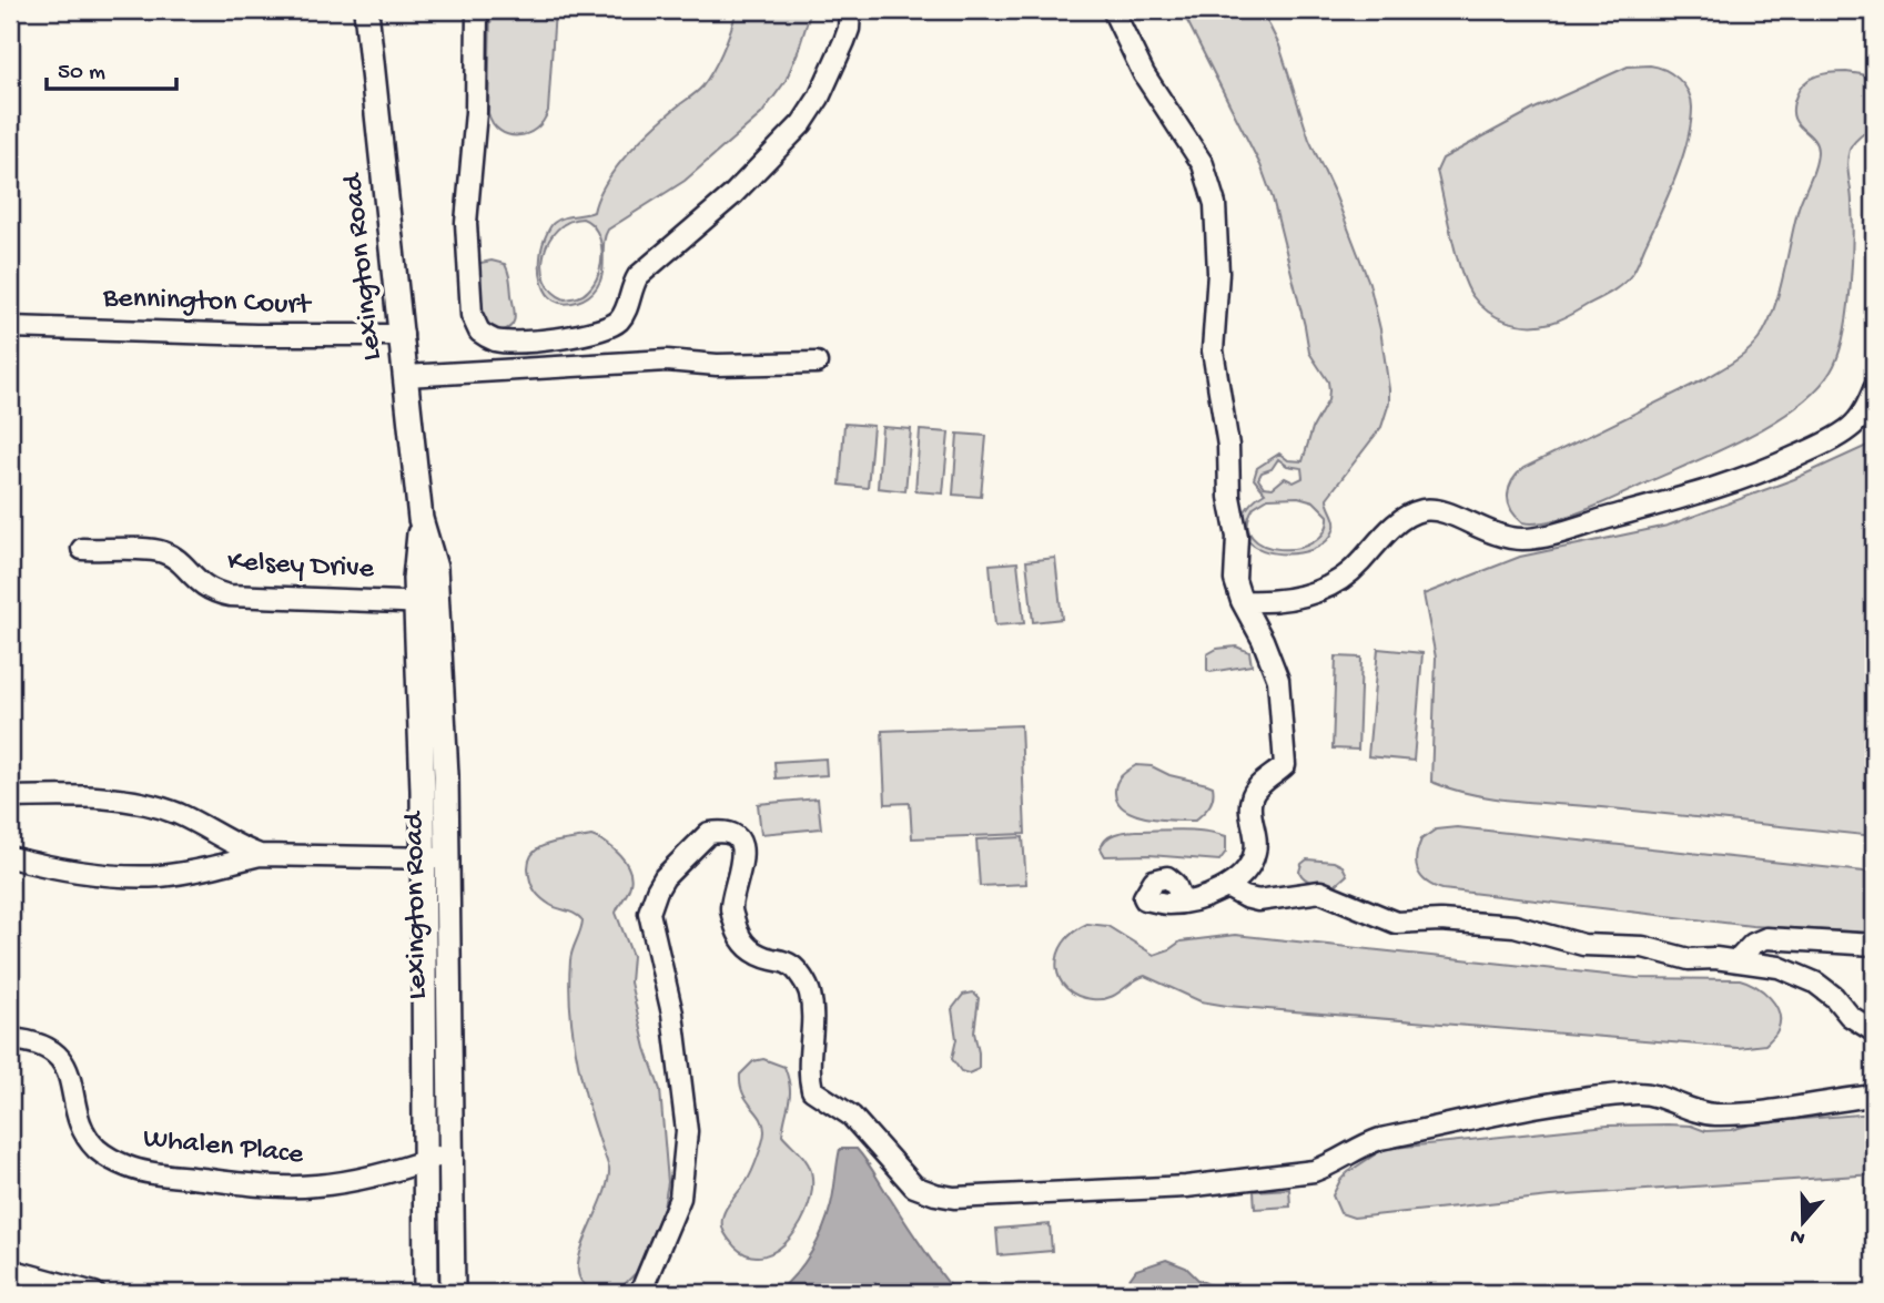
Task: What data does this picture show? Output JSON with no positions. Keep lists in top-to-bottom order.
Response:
{
  "streets": {
    "main road": ["Lexington Road"],
    "street": ["Bennington Court", "Kelsey Drive", "Whalen Place"]
  },
  "crossings": [
    ["Lexington Road", "Bennington Court"],
    ["Lexington Road", "Kelsey Drive"],
    ["Lexington Road", "Whalen Place"]
  ],
  "scale_bar": "50 m",
  "north": "bottom"
}
